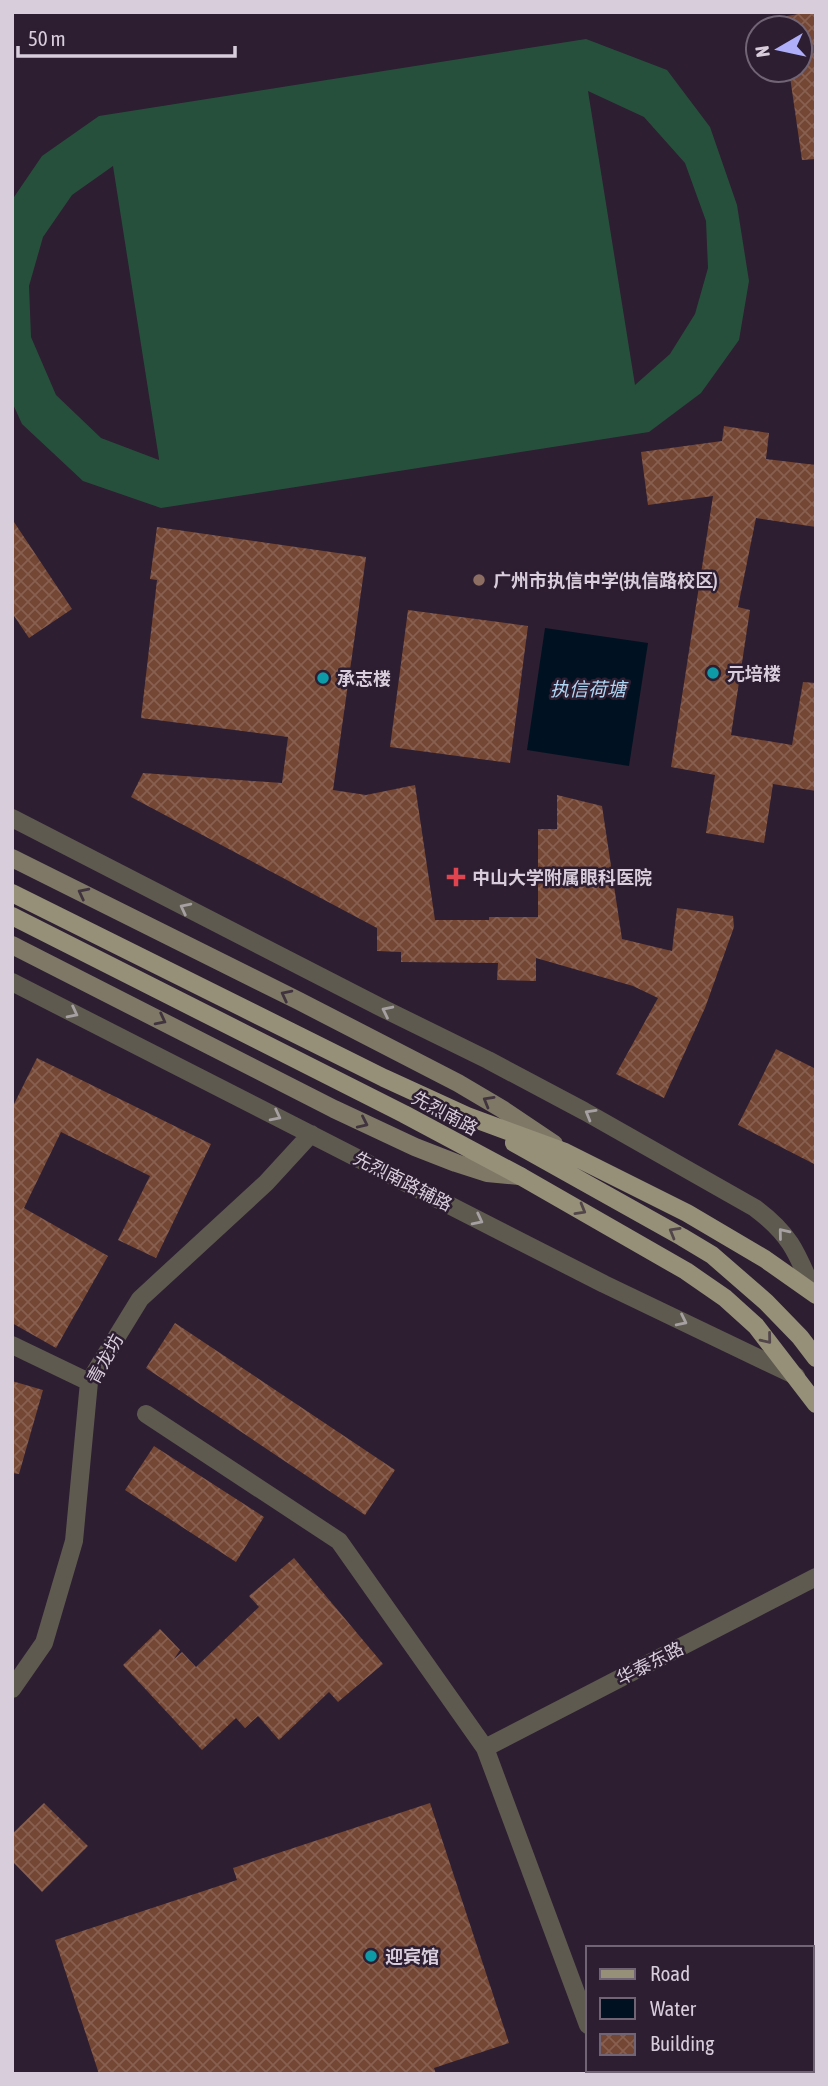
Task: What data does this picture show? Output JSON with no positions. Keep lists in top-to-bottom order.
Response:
{
  "streets": {
    "main road": ["先烈南路"],
    "street": ["先烈南路辅路", "青龙坊", "华泰东路"]
  },
  "crossings": [
    ["先烈南路", "先烈南路辅路"],
    ["先烈南路辅路", "青龙坊"]
  ],
  "water": ["执信荷塘"],
  "places": {
    "other": [
      "广州市执信中学(执信路校区)",
      "元培楼",
      "承志楼",
      "迎宾馆"
    ],
    "health": ["中山大学附属眼科医院"]
  },
  "legend": ["Road", "Water", "Building"],
  "scale_bar": "50 m",
  "north": "left"
}
